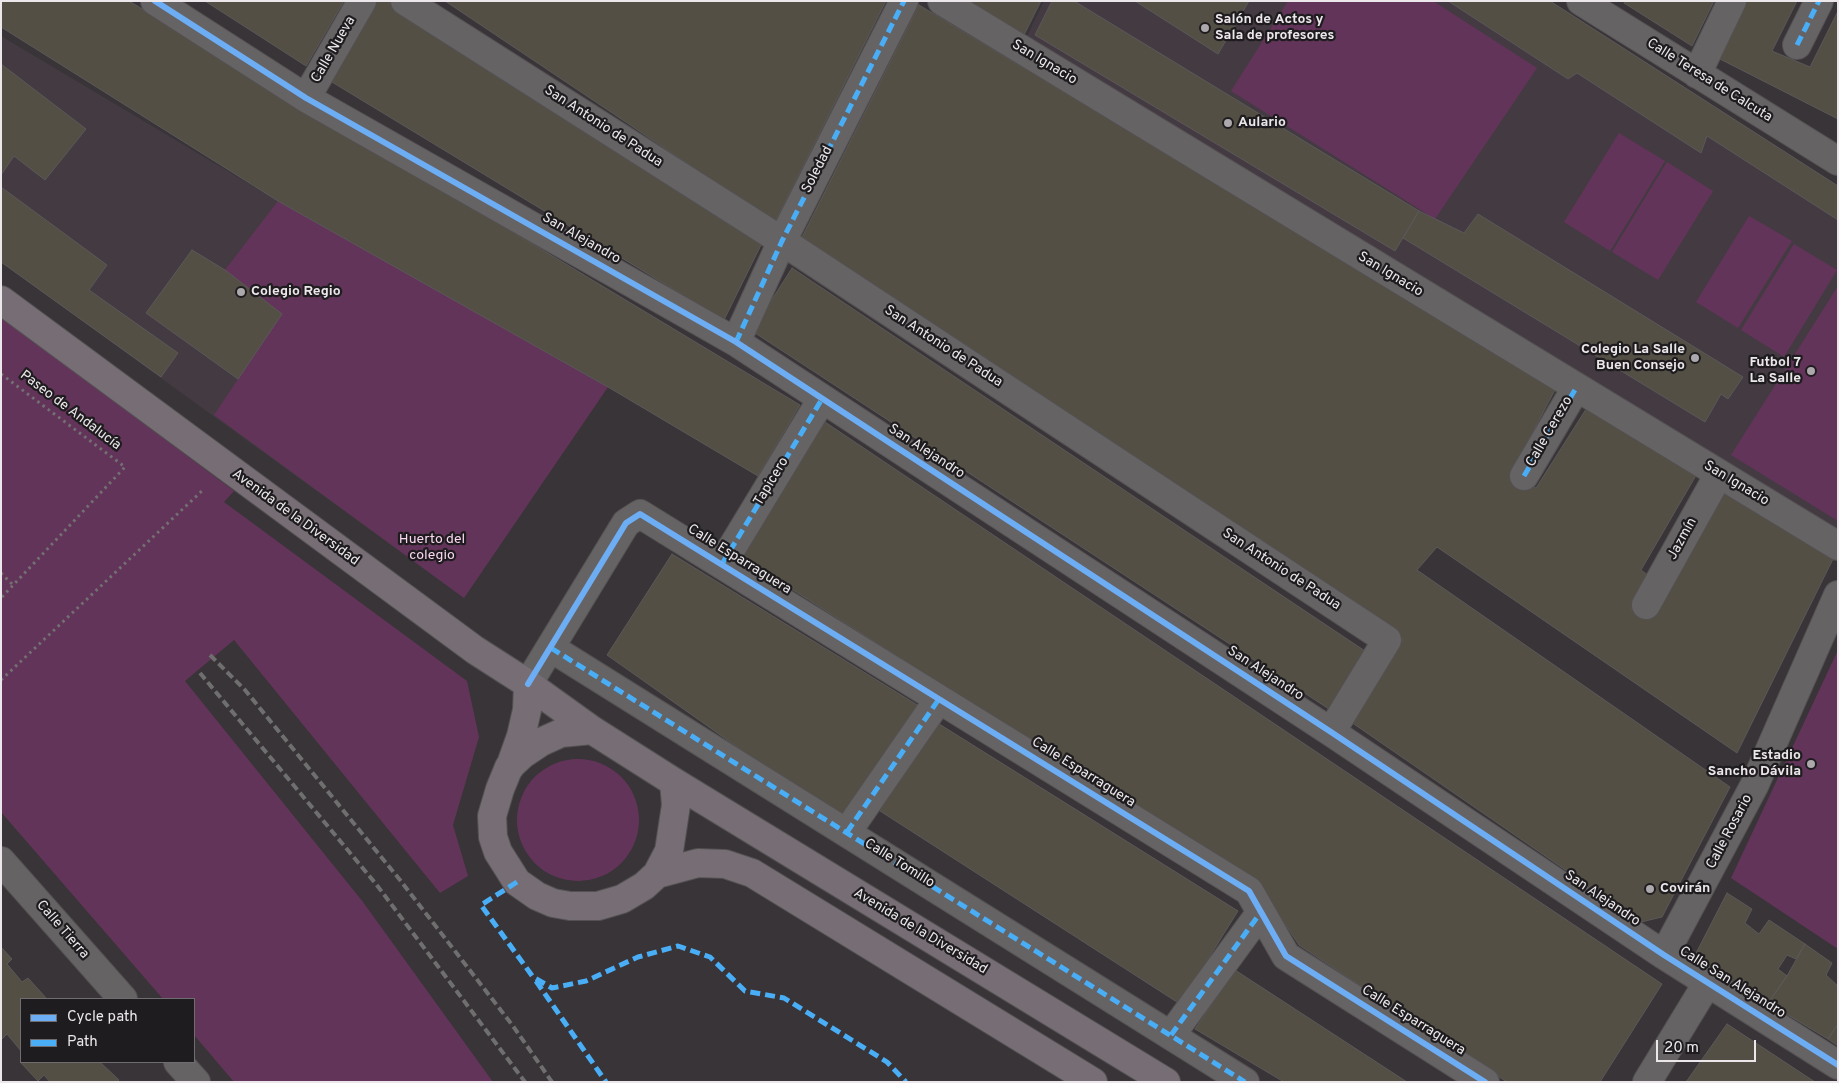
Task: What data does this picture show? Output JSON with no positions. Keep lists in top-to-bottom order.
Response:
{
  "streets": {
    "main road": ["Avenida de la Diversidad"],
    "street": [
      "Calle Nueva",
      "San Ignacio",
      "Calle Teresa de Calcuta",
      "San Antonio de Padua",
      "Soledad",
      "San Alejandro",
      "Calle Cerezo",
      "Tapicero",
      "Jazmín",
      "Calle Esparraguera",
      "Calle Rosario",
      "Calle Tomillo",
      "Calle Tierra",
      "Calle San Alejandro"
    ],
    "path": ["Paseo de Andalucía"]
  },
  "crossings": [
    ["Calle Nueva", "San Alejandro"],
    ["San Ignacio", "Calle Cerezo"],
    ["San Ignacio", "Jazmín"],
    ["San Antonio de Padua", "Soledad"],
    ["San Antonio de Padua", "San Alejandro"],
    ["Soledad", "San Alejandro"],
    ["San Alejandro", "Tapicero"],
    ["San Alejandro", "Calle Rosario"],
    ["San Alejandro", "Calle San Alejandro"],
    ["Tapicero", "Calle Esparraguera"],
    ["Calle Esparraguera", "Calle Tomillo"],
    ["Calle Rosario", "Calle San Alejandro"]
  ],
  "parks": ["Huerto del colegio"],
  "places": [
    "Salón de Actos y Sala de profesores",
    "Aulario",
    "Colegio Regio",
    "Colegio La Salle Buen Consejo",
    "Futbol 7 La Salle",
    "Estadio Sancho Dávila",
    "Covirán"
  ],
  "legend": ["Cycle path", "Path"],
  "scale_bar": "20 m"
}
